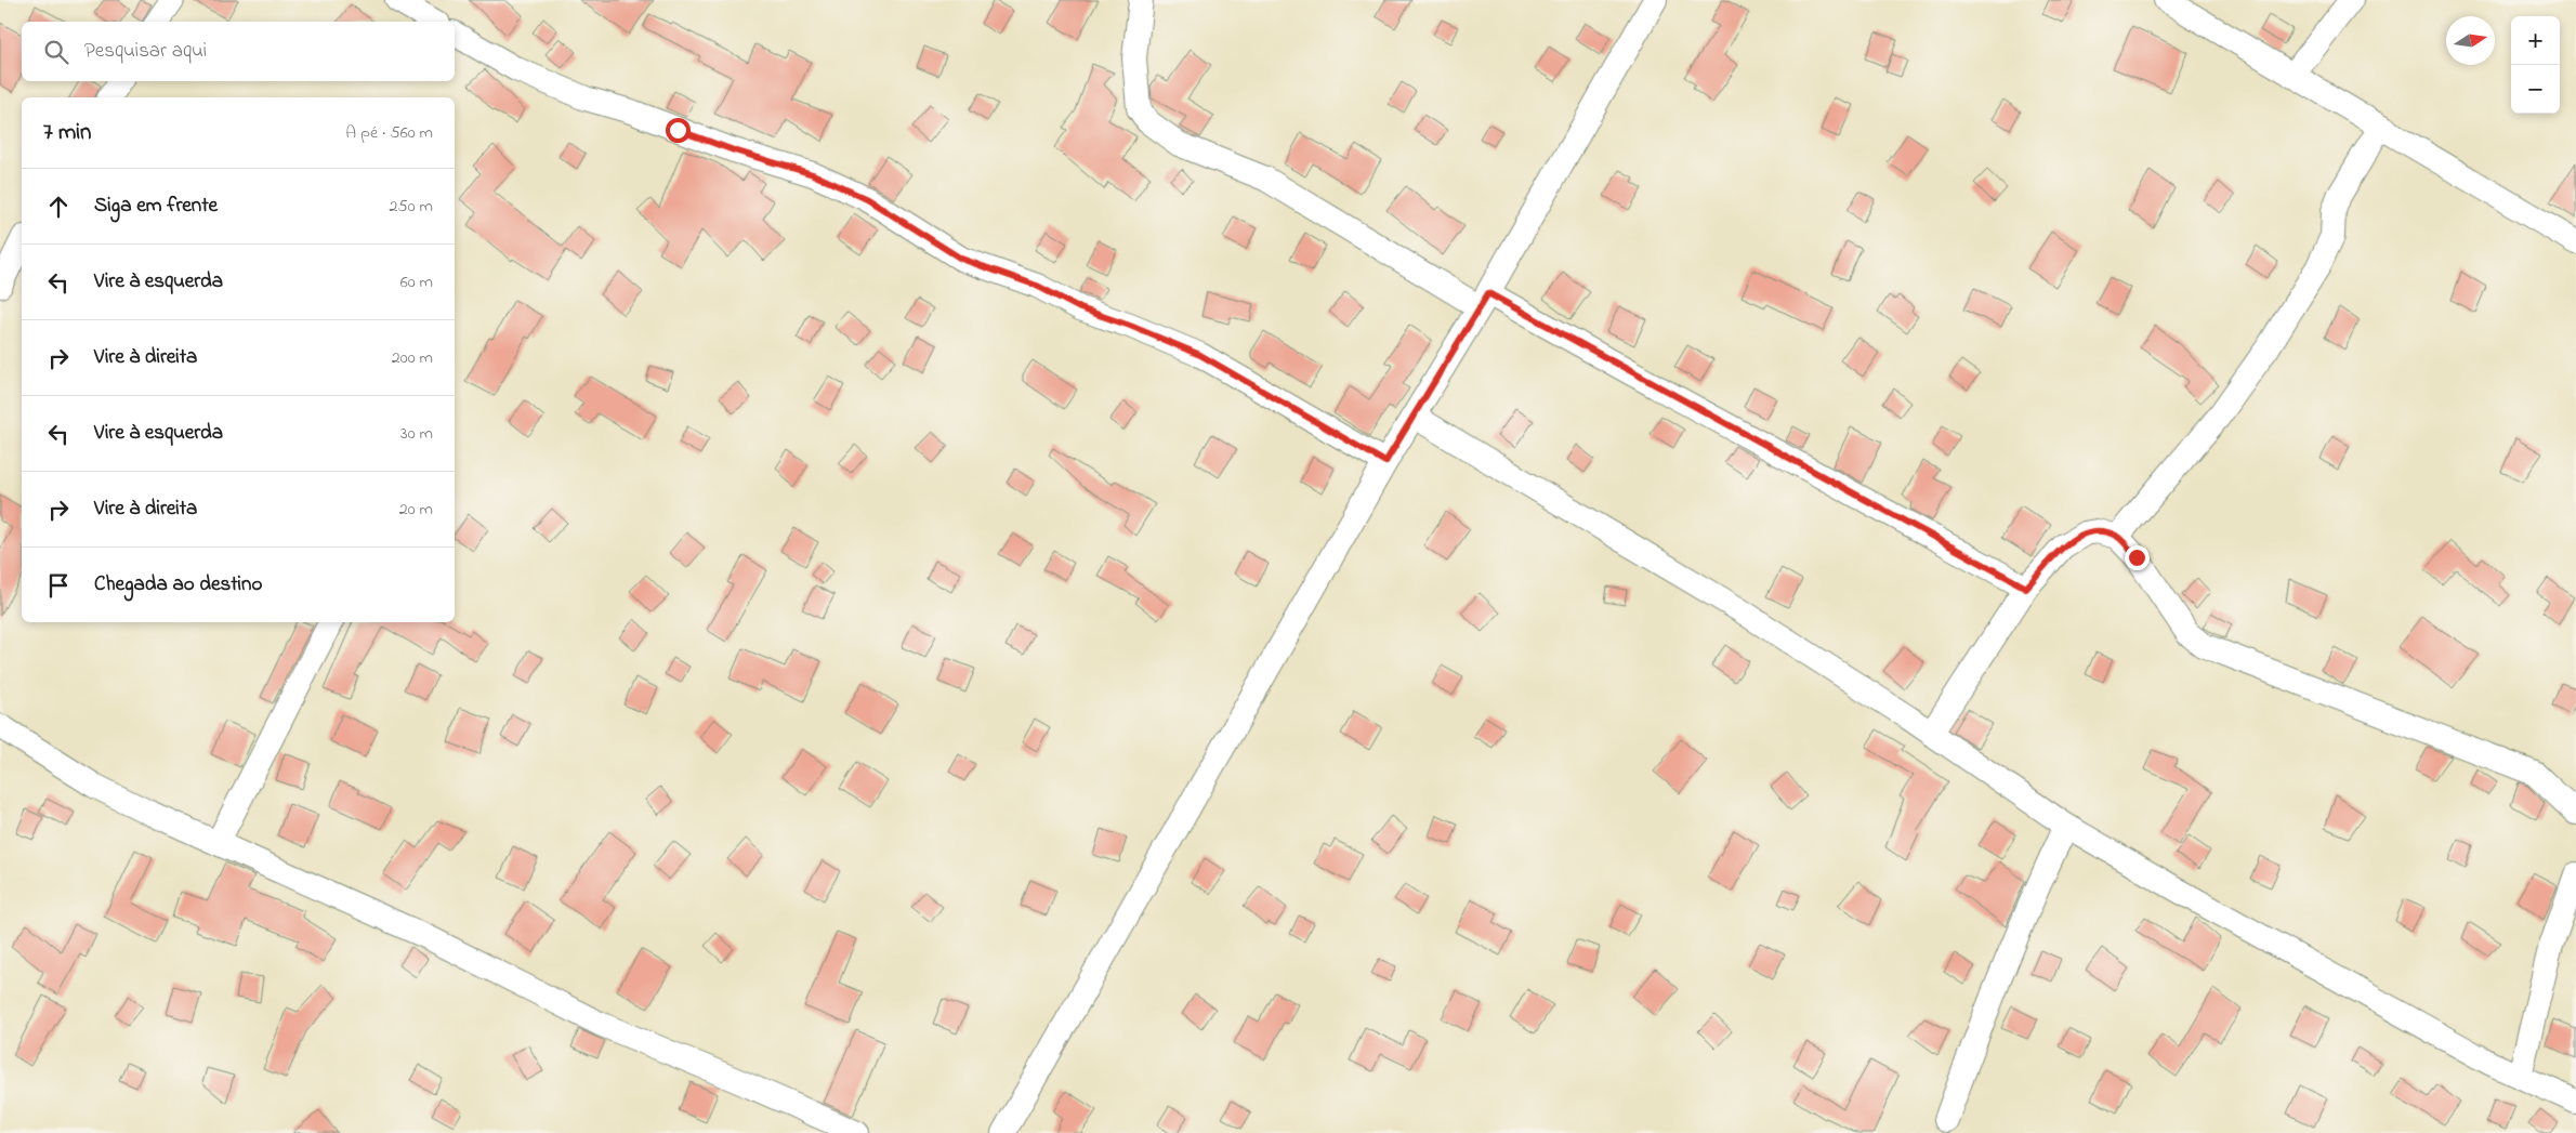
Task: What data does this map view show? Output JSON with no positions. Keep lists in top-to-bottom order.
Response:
{
  "north": "right",
  "page": {
    "map_buttons": ["+", "−"],
    "search": "Pesquisar aqui",
    "heading": ["7 min", "A pé · 560 m"],
    "list": [
      ["Siga em frente", "250 m"],
      ["Vire à esquerda", "60 m"],
      ["Vire à direita", "200 m"],
      ["Vire à esquerda", "30 m"],
      ["Vire à direita", "20 m"],
      "Chegada ao destino"
    ]
  }
}
